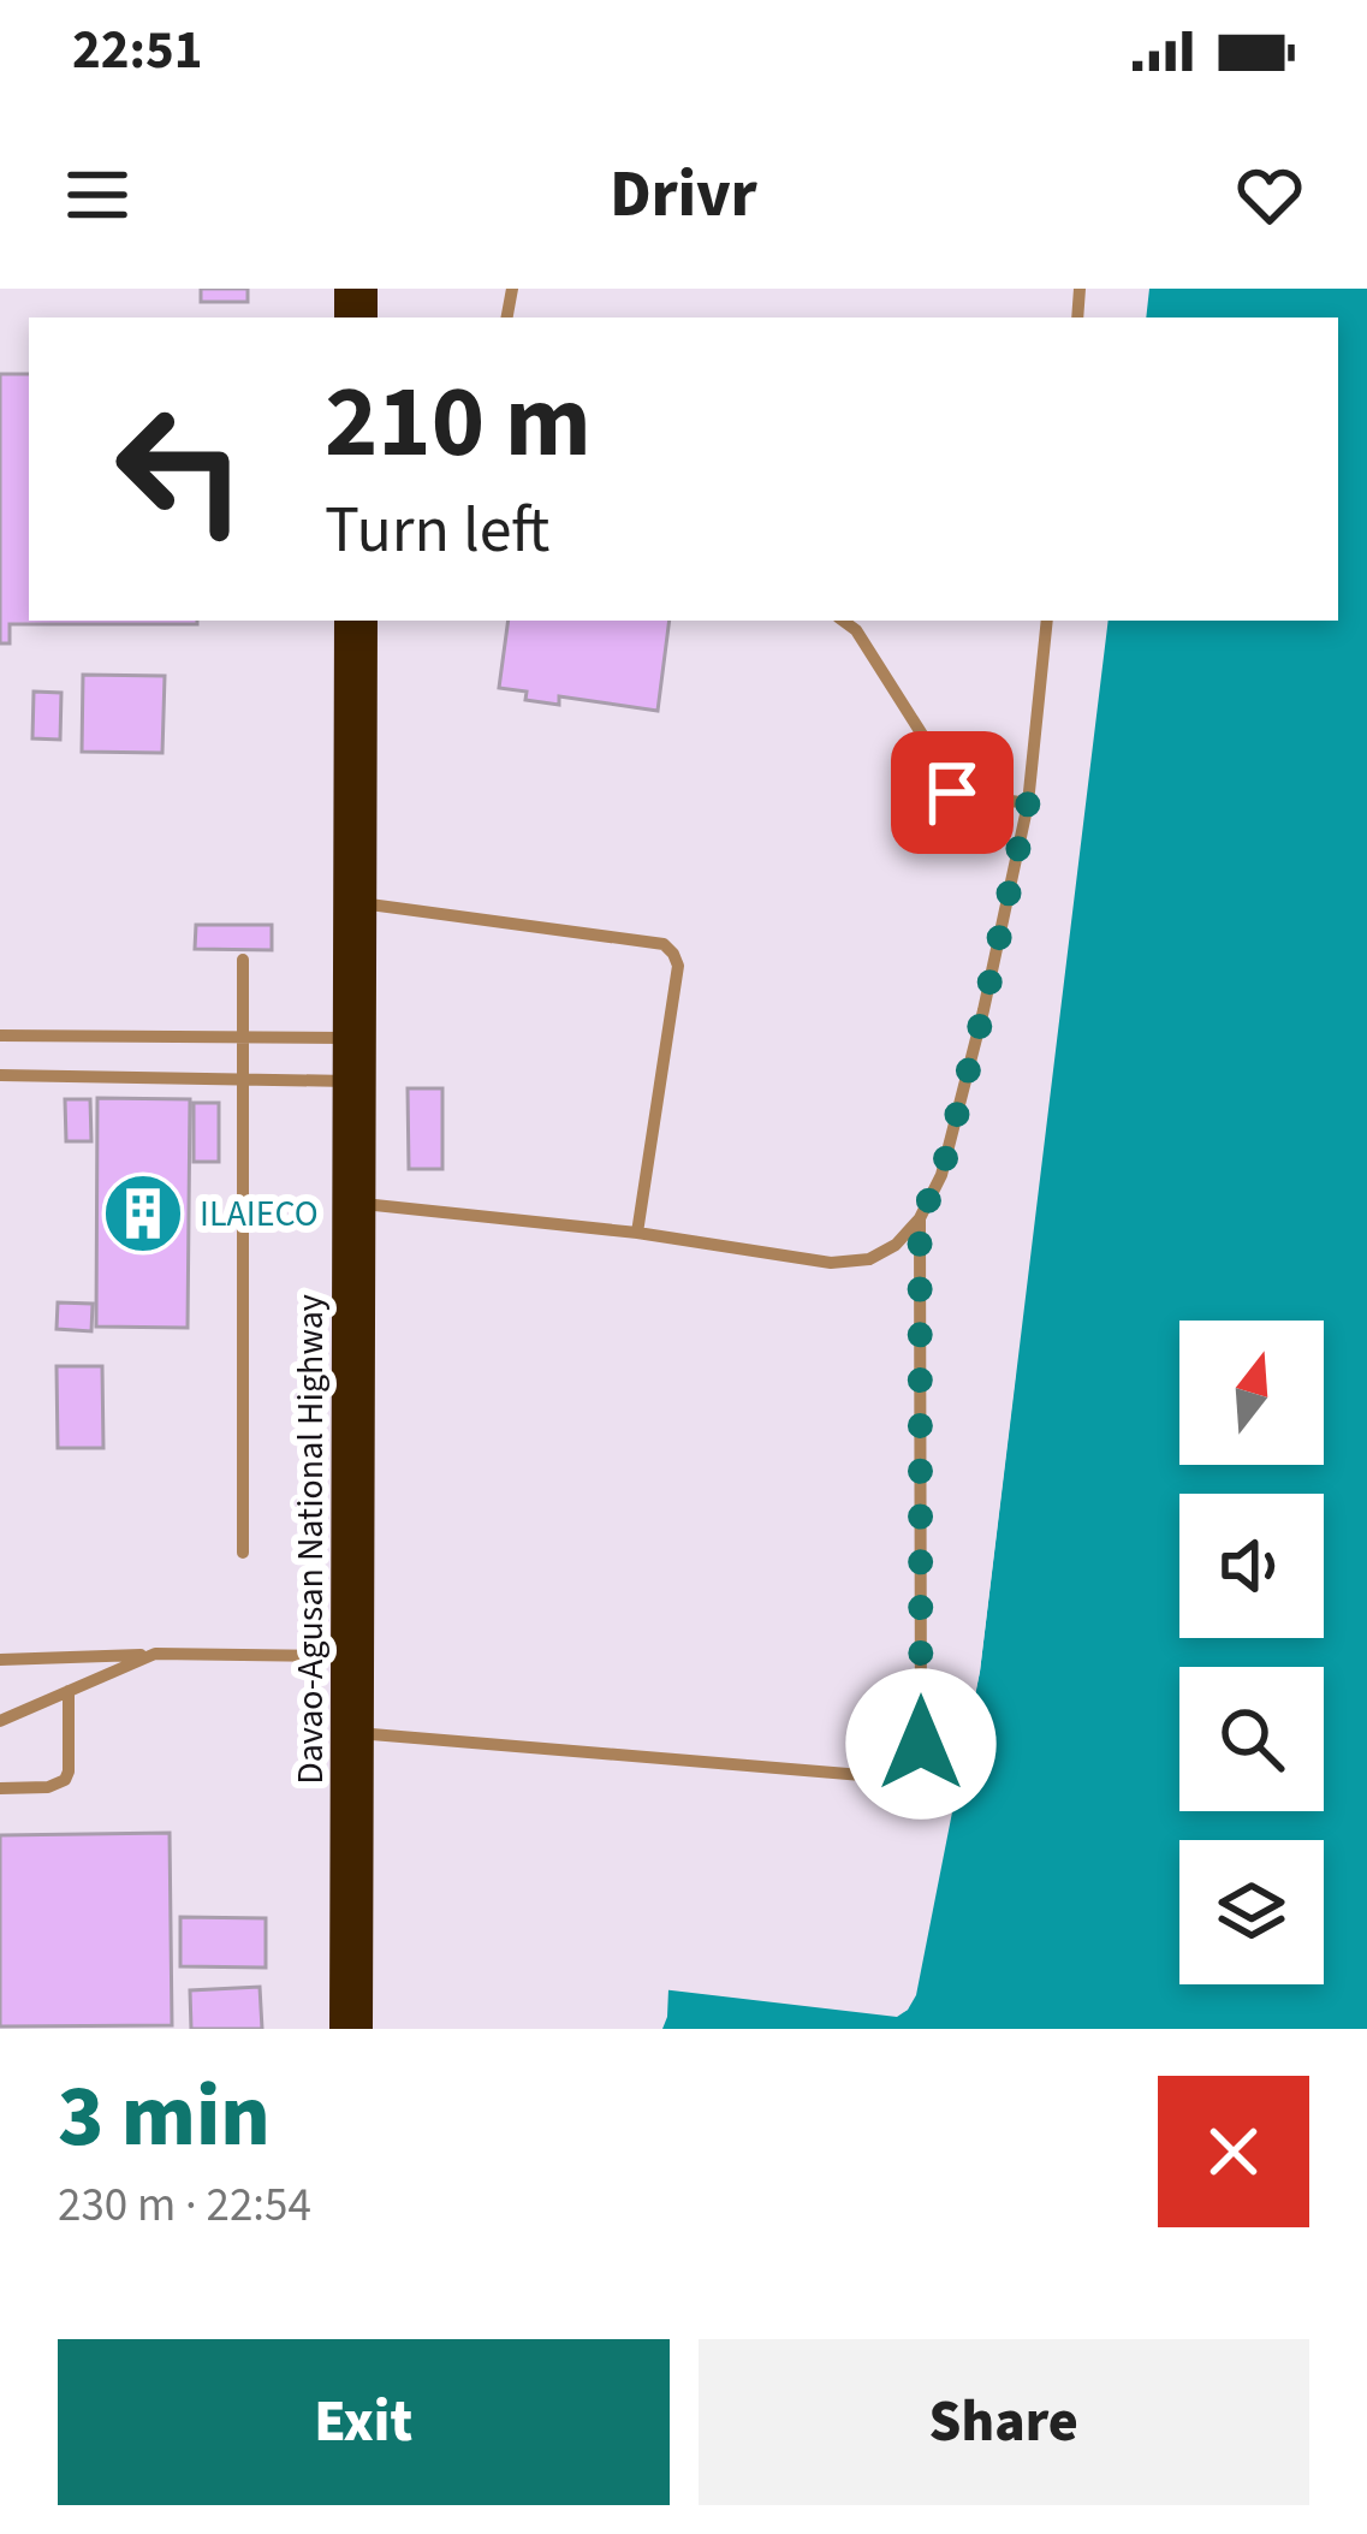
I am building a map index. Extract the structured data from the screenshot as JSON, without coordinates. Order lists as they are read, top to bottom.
{
  "streets": {
    "highway": ["Davao-Agusan National Highway"]
  },
  "places": {
    "building": ["ILAIECO"]
  },
  "north": "top",
  "page": {
    "status": "22:51",
    "header": "Drivr",
    "turn": ["210 m", "Turn left"],
    "heading": ["3 min", "230 m · 22:54"],
    "buttons": ["Exit", "Share"]
  }
}
